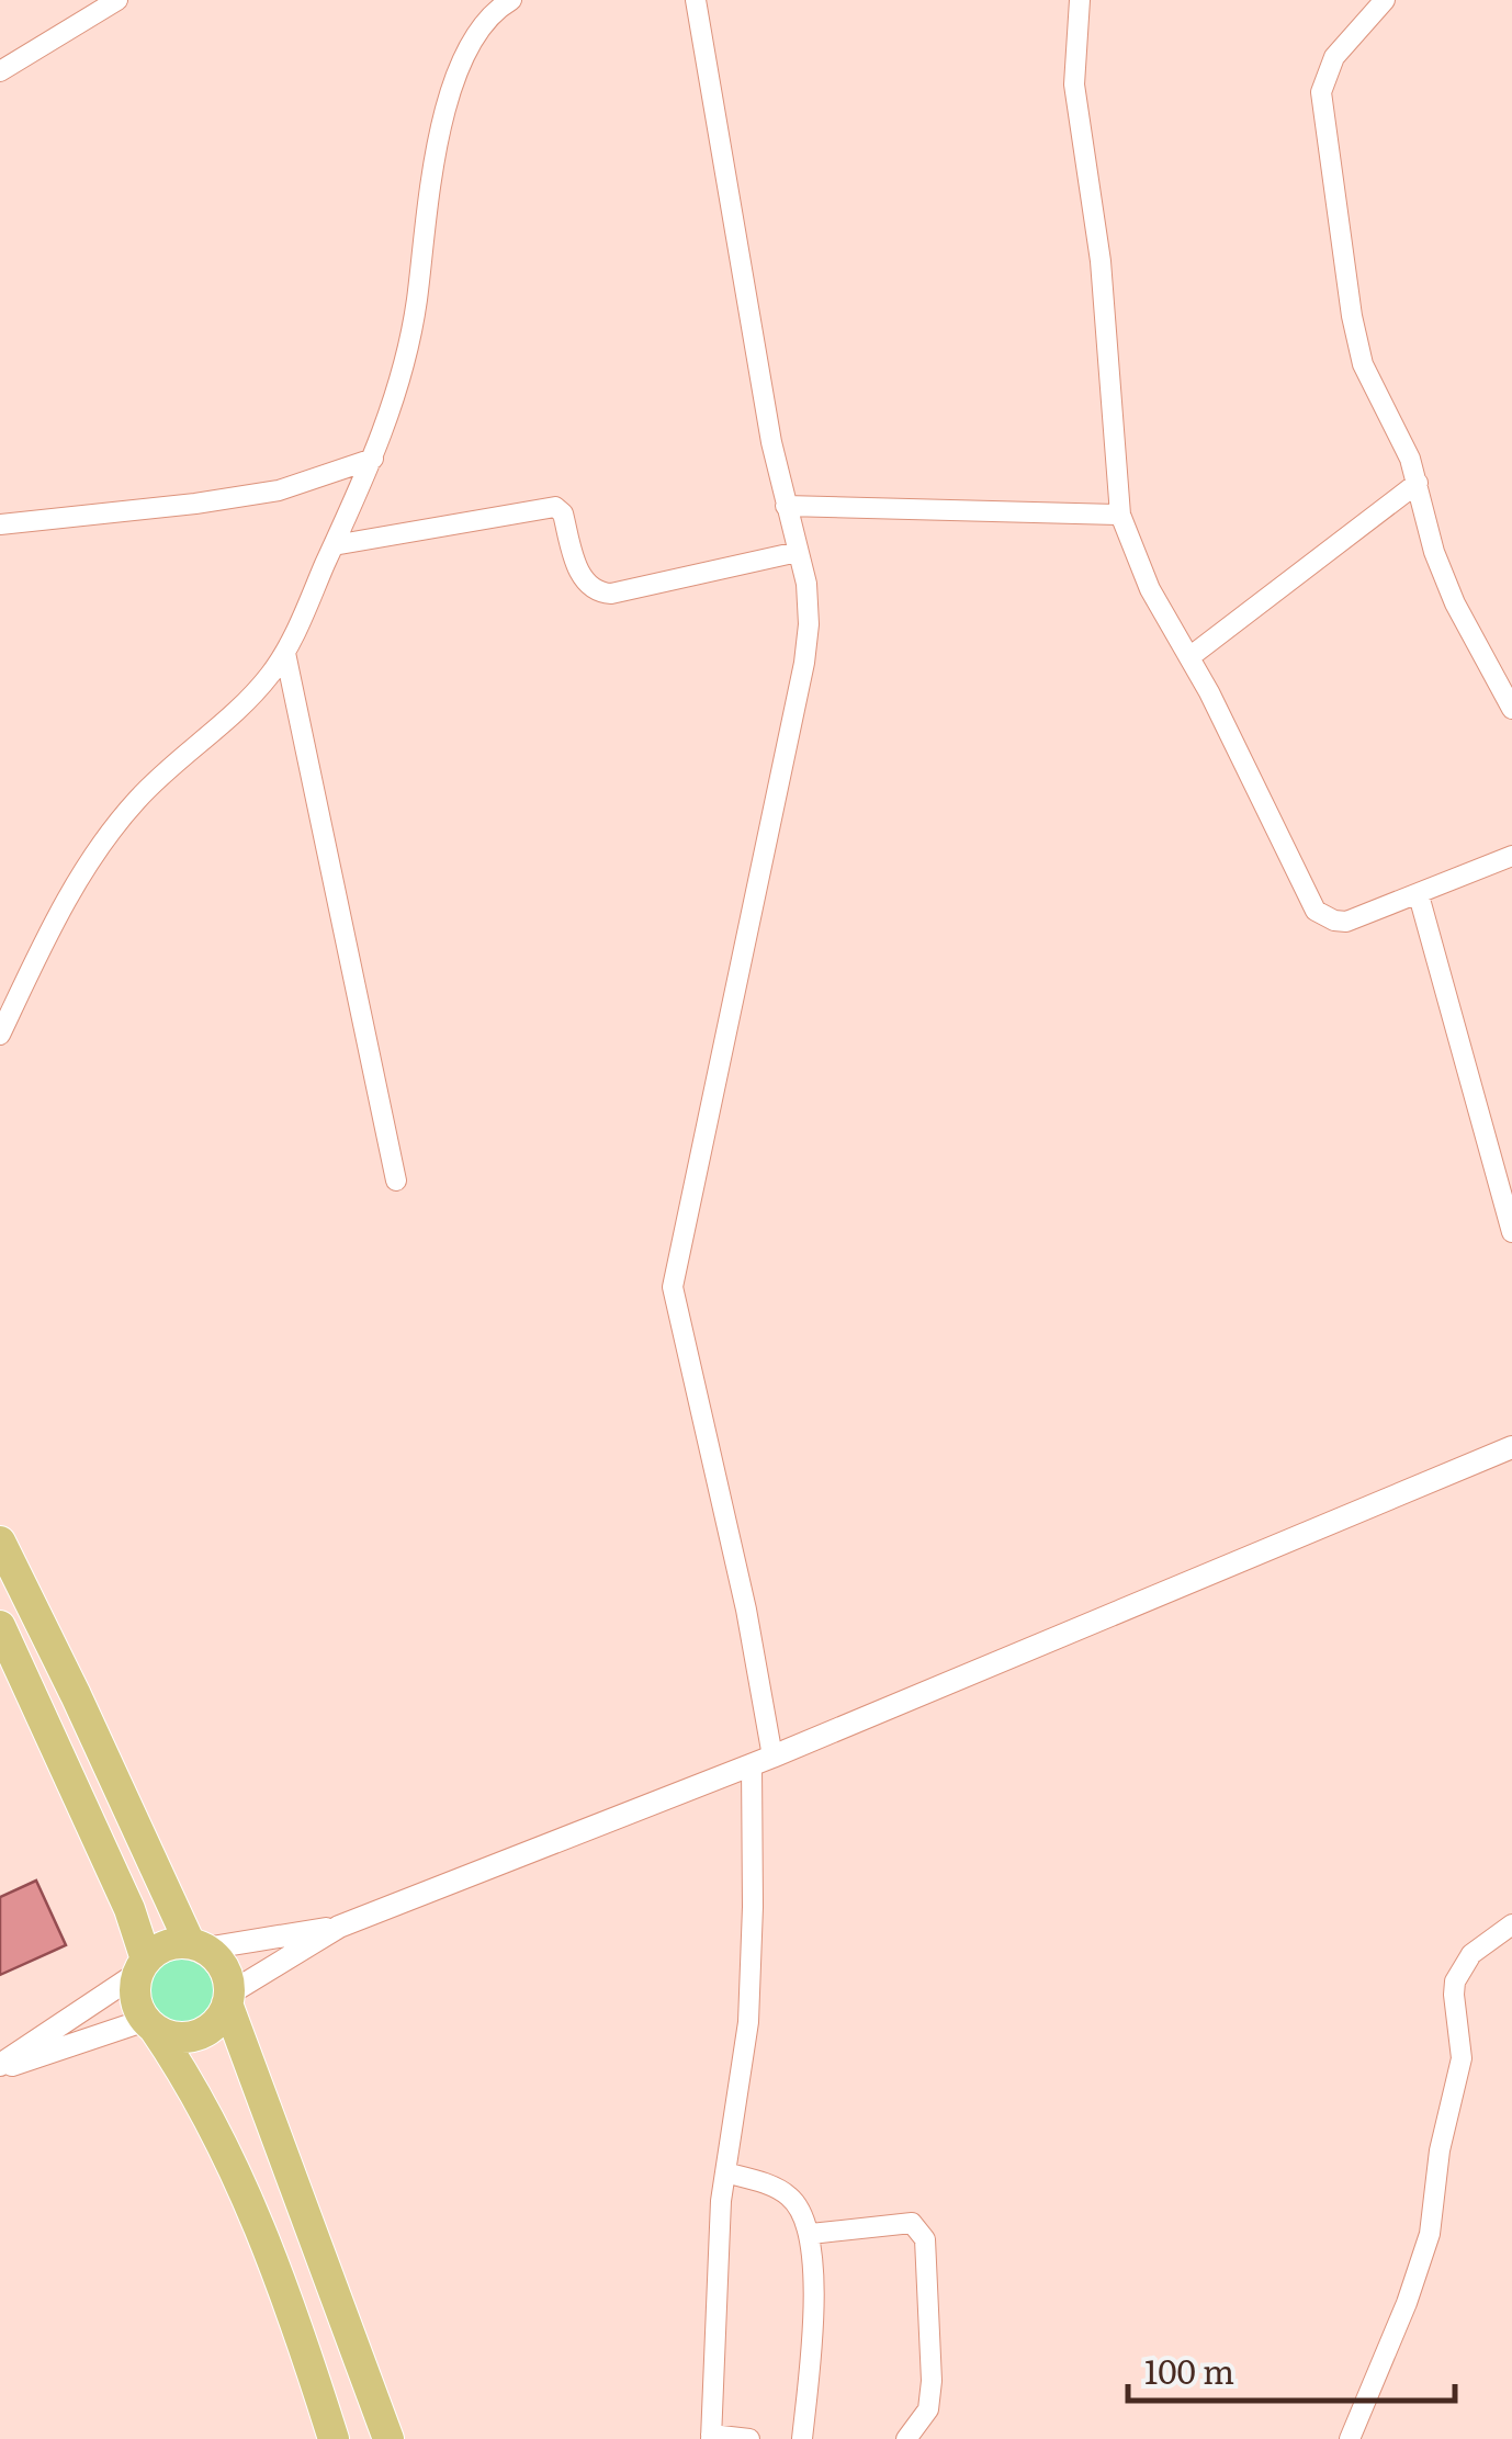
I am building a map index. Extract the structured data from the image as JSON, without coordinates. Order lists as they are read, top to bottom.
{
  "scale_bar": "100 m"
}
